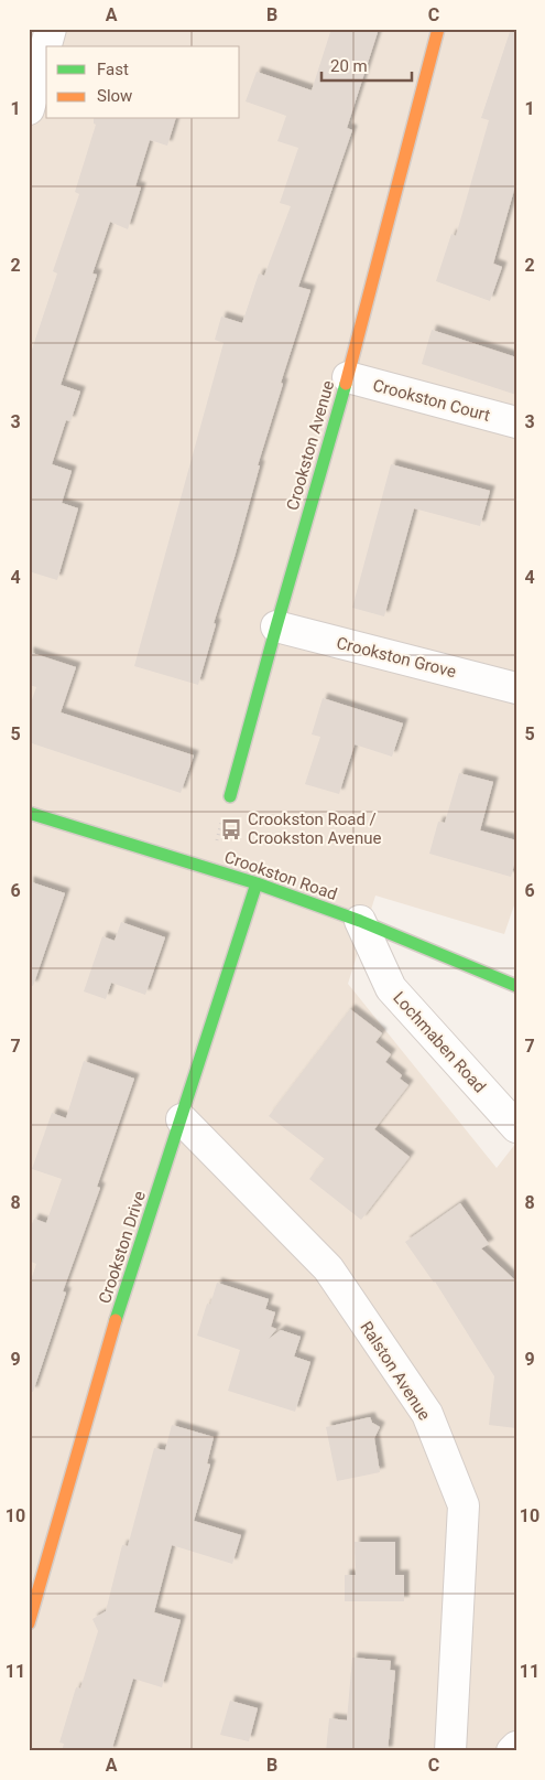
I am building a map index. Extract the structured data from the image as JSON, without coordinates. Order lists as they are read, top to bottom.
{
  "streets": {
    "street": [
      "Crookston Court",
      "Crookston Avenue",
      "Crookston Grove",
      "Crookston Road",
      "Lochmaben Road",
      "Crookston Drive",
      "Ralston Avenue"
    ]
  },
  "crossings": [
    ["Crookston Court", "Crookston Avenue"],
    ["Crookston Avenue", "Crookston Grove"],
    ["Crookston Road", "Lochmaben Road"],
    ["Crookston Road", "Crookston Drive"],
    ["Crookston Drive", "Ralston Avenue"]
  ],
  "places": {
    "bus stop": ["Crookston Road / Crookston Avenue"]
  },
  "legend": ["Fast", "Slow"],
  "scale_bar": "20 m",
  "grid": {
    "columns": ["A", "B", "C"],
    "rows": [
      "1",
      "2",
      "3",
      "4",
      "5",
      "6",
      "7",
      "8",
      "9",
      "10",
      "11"
    ]
  }
}
